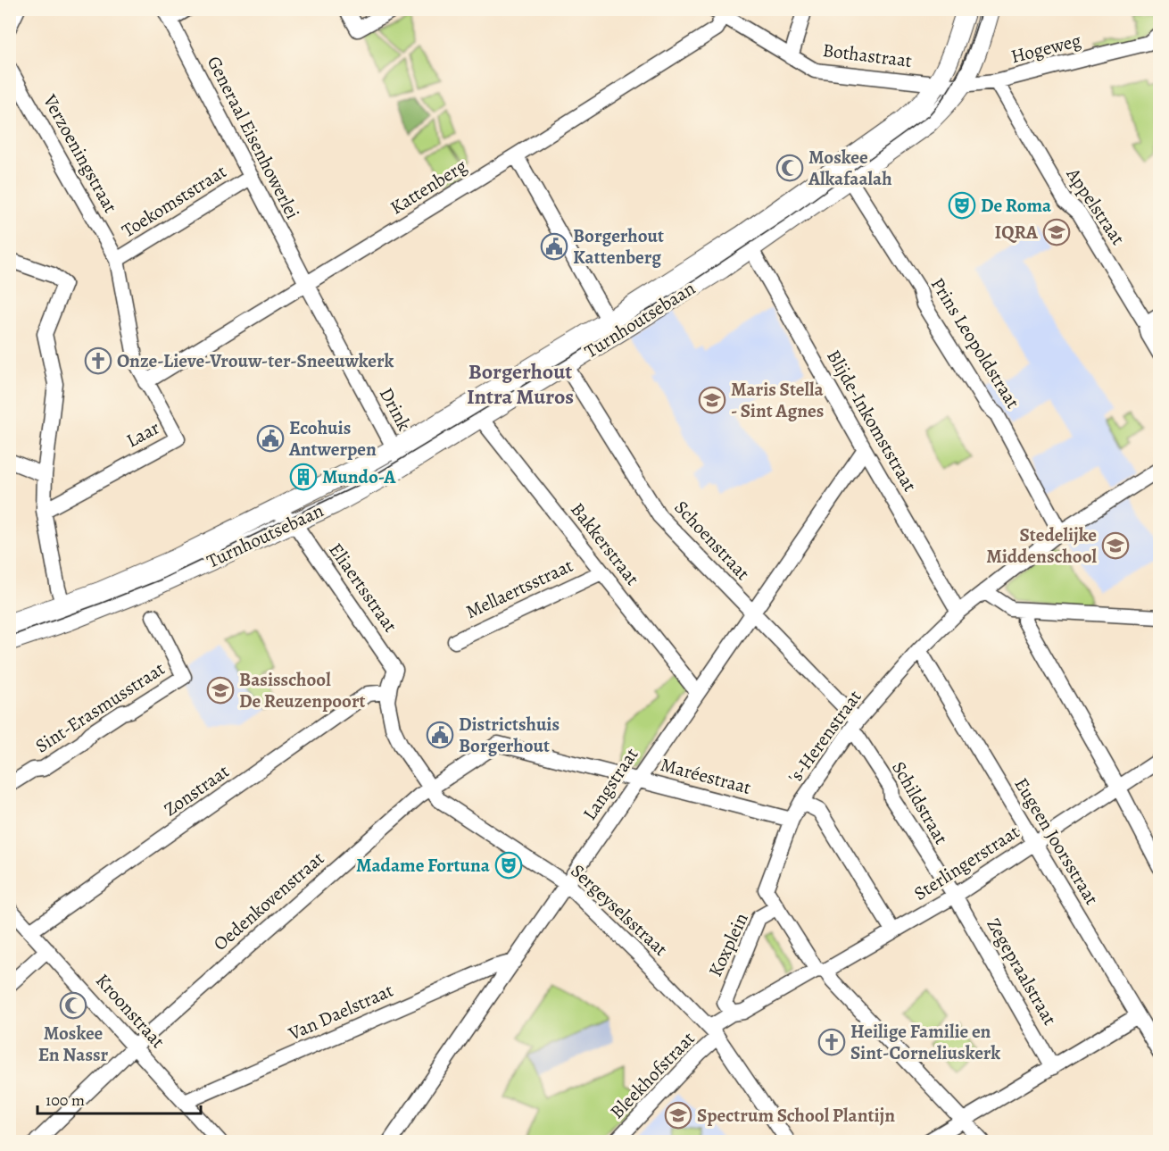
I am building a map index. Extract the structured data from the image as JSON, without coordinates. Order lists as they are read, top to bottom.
{
  "streets": {
    "main road": ["Turnhoutsebaan"],
    "street": [
      "Hogeweg",
      "Bothastraat",
      "Generaal Eisenhowerlei",
      "Verzoeningstraat",
      "Kattenberg",
      "Toekomststraat",
      "Appelstraat",
      "Prins Leopoldstraat",
      "Drink",
      "Blijde-Inkomststraat",
      "Laar",
      "Schoenstraat",
      "Bakkerstraat",
      "Eliaertsstraat",
      "Mellaertsstraat",
      "Sint-Erasmusstraat",
      "'s-Herenstraat",
      "Maréestraat",
      "Langstraat",
      "Zonstraat",
      "Schildstraat",
      "Eugeen Joorsstraat",
      "Sterlingerstraat",
      "Oedenkovenstraat",
      "Sergeyselsstraat",
      "Koxplein",
      "Zegepraalstraat",
      "Kroonstraat",
      "Van Daelstraat",
      "Bleekhofstraat"
    ]
  },
  "crossings": [
    ["Hogeweg", "Bothastraat"],
    ["Hogeweg", "Appelstraat"],
    ["Hogeweg", "Turnhoutsebaan"],
    ["Bothastraat", "Kattenberg"],
    ["Bothastraat", "Turnhoutsebaan"],
    ["Generaal Eisenhowerlei", "Kattenberg"],
    ["Generaal Eisenhowerlei", "Toekomststraat"],
    ["Generaal Eisenhowerlei", "Drink"],
    ["Verzoeningstraat", "Toekomststraat"],
    ["Verzoeningstraat", "Laar"],
    ["Kattenberg", "Drink"],
    ["Kattenberg", "Laar"],
    ["Toekomststraat", "Laar"],
    ["Turnhoutsebaan", "Prins Leopoldstraat"],
    ["Turnhoutsebaan", "Drink"],
    ["Turnhoutsebaan", "Blijde-Inkomststraat"],
    ["Turnhoutsebaan", "Schoenstraat"],
    ["Turnhoutsebaan", "Bakkerstraat"],
    ["Turnhoutsebaan", "Eliaertsstraat"],
    ["Prins Leopoldstraat", "'s-Herenstraat"],
    ["Blijde-Inkomststraat", "'s-Herenstraat"],
    ["Blijde-Inkomststraat", "Langstraat"],
    ["Schoenstraat", "'s-Herenstraat"],
    ["Schoenstraat", "Langstraat"],
    ["Schoenstraat", "Schildstraat"],
    ["Bakkerstraat", "Mellaertsstraat"],
    ["Bakkerstraat", "Langstraat"],
    ["Eliaertsstraat", "Sergeyselsstraat"],
    ["'s-Herenstraat", "Maréestraat"],
    ["'s-Herenstraat", "Schildstraat"],
    ["'s-Herenstraat", "Eugeen Joorsstraat"],
    ["'s-Herenstraat", "Koxplein"],
    ["Maréestraat", "Langstraat"],
    ["Maréestraat", "Oedenkovenstraat"],
    ["Maréestraat", "Sergeyselsstraat"],
    ["Langstraat", "Sergeyselsstraat"],
    ["Langstraat", "Van Daelstraat"],
    ["Zonstraat", "Sergeyselsstraat"],
    ["Zonstraat", "Kroonstraat"],
    ["Schildstraat", "Sterlingerstraat"],
    ["Schildstraat", "Zegepraalstraat"],
    ["Eugeen Joorsstraat", "Sterlingerstraat"],
    ["Sterlingerstraat", "Koxplein"],
    ["Sterlingerstraat", "Zegepraalstraat"],
    ["Oedenkovenstraat", "Sergeyselsstraat"],
    ["Oedenkovenstraat", "Kroonstraat"],
    ["Sergeyselsstraat", "Bleekhofstraat"],
    ["Kroonstraat", "Van Daelstraat"]
  ],
  "districts": ["Borgerhout Intra Muros"],
  "places": {
    "mosque": ["Moskee Alkafaalah", "Moskee En Nassr"],
    "theatre": ["De Roma", "Madame Fortuna"],
    "school or university": [
      "IQRA",
      "Maris Stella - Sint Agnes",
      "Stedelijke Middenschool",
      "Basisschool De Reuzenpoort",
      "Spectrum School Plantijn"
    ],
    "public building": ["Borgerhout Kattenberg", "Ecohuis Antwerpen", "Districtshuis Borgerhout"],
    "church": ["Onze-Lieve-Vrouw-ter-Sneeuwkerk", "Heilige Familie en Sint-Corneliuskerk"],
    "building": ["Mundo-A"]
  },
  "scale_bar": "100 m"
}
